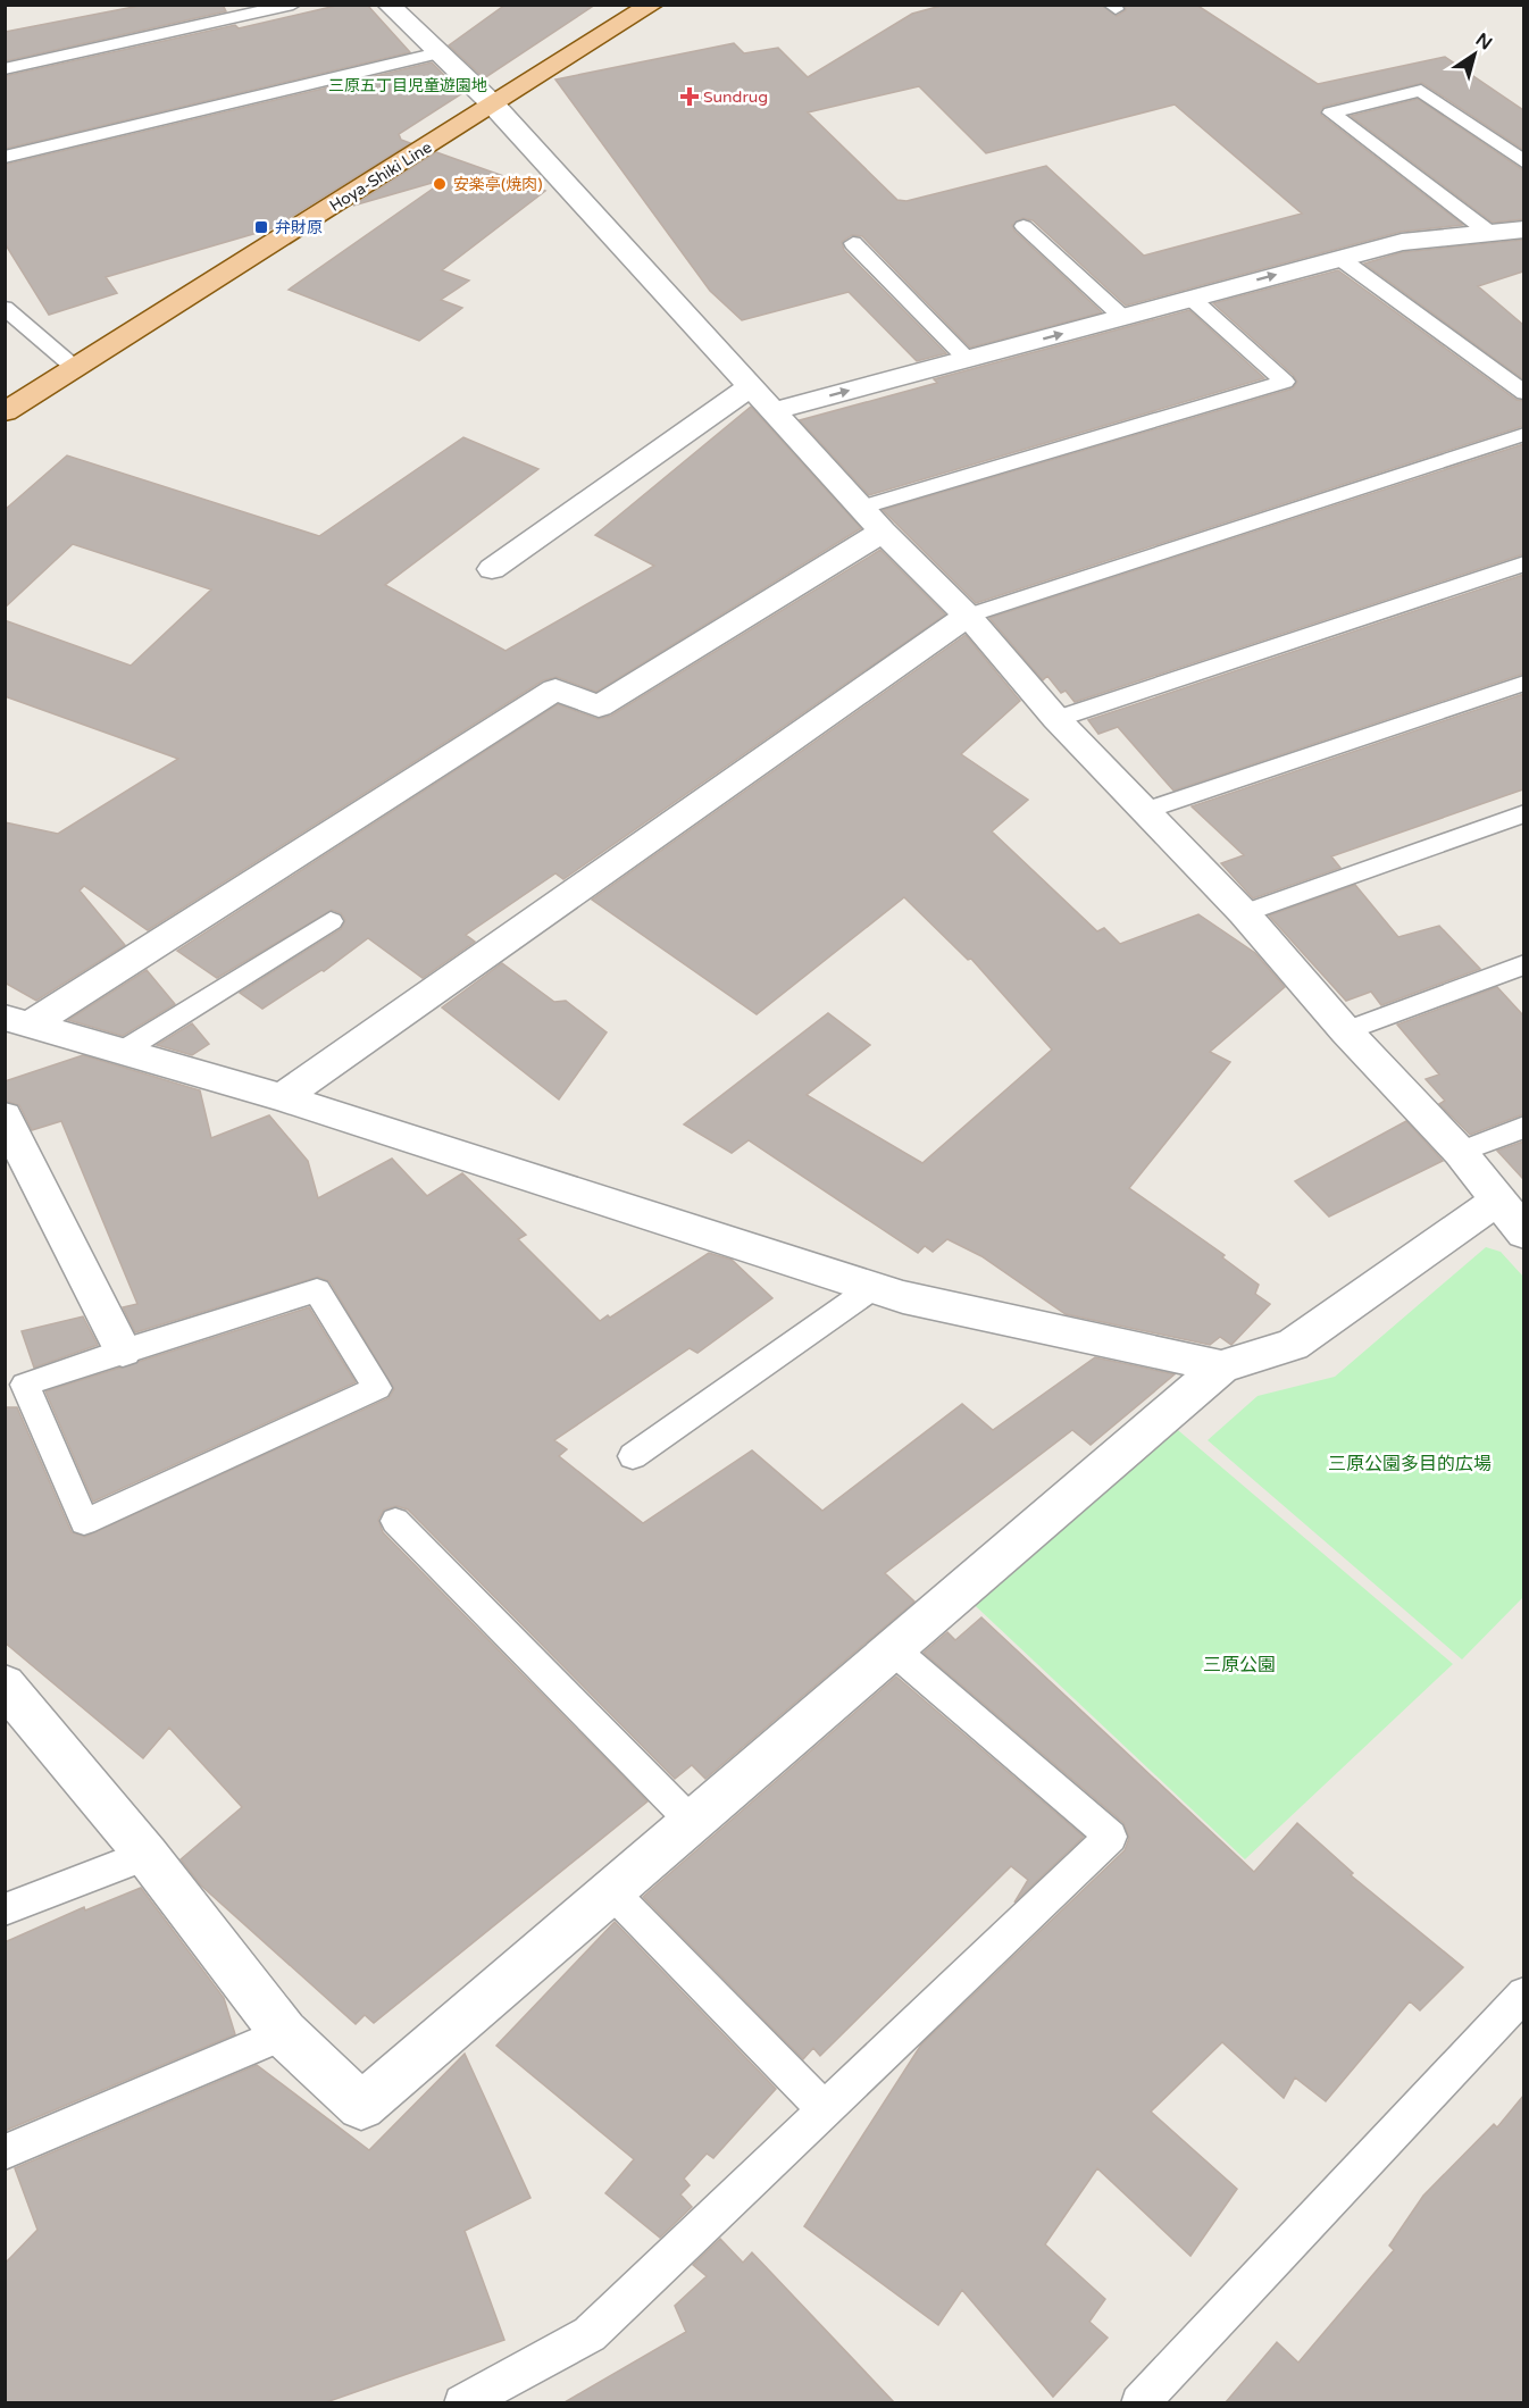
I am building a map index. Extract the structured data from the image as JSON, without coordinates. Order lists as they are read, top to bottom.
{
  "streets": {
    "main road": ["Hoya-Shiki Line"]
  },
  "parks": ["三原五丁目児童遊園地", "三原公園多目的広場", "三原公園"],
  "places": {
    "health": ["Sundrug"],
    "other": ["安楽亭(焼肉)"],
    "transit": ["弁財原"]
  },
  "north": "top right"
}
